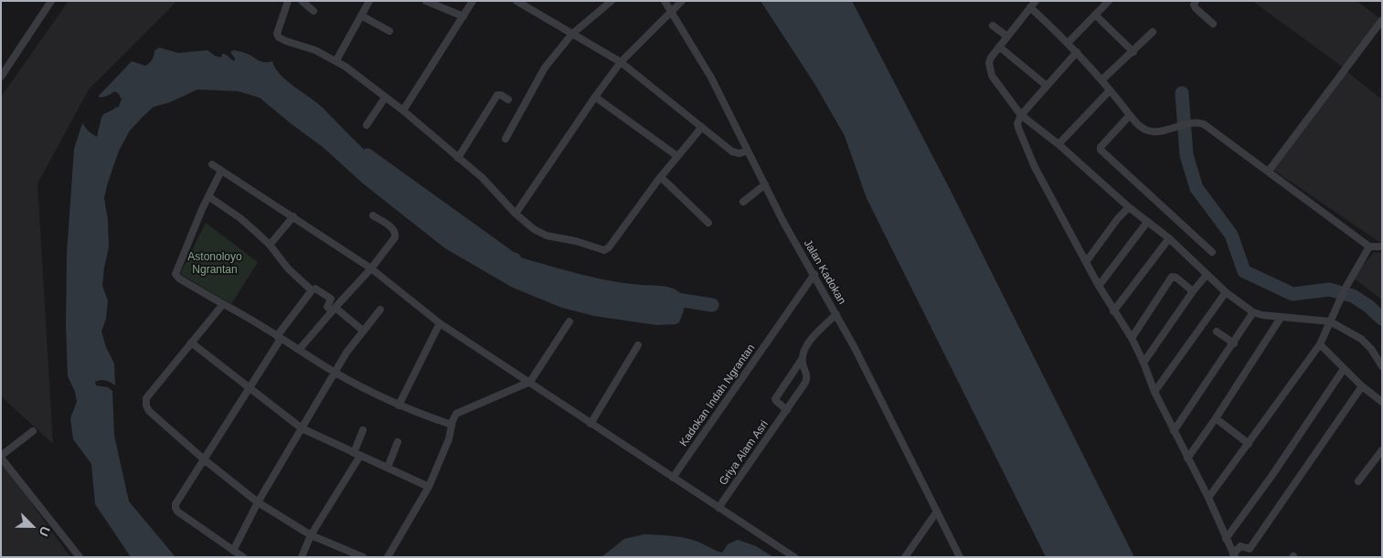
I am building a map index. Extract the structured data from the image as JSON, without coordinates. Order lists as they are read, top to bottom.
{
  "streets": {
    "street": ["Jalan Kadokan", "Kadokan Indah Ngrantan", "Griya Alam Asri"]
  },
  "crossings": [
    ["Jalan Kadokan", "Kadokan Indah Ngrantan"]
  ],
  "parks": ["Astonoloyo Ngrantan"],
  "north": "bottom right"
}
